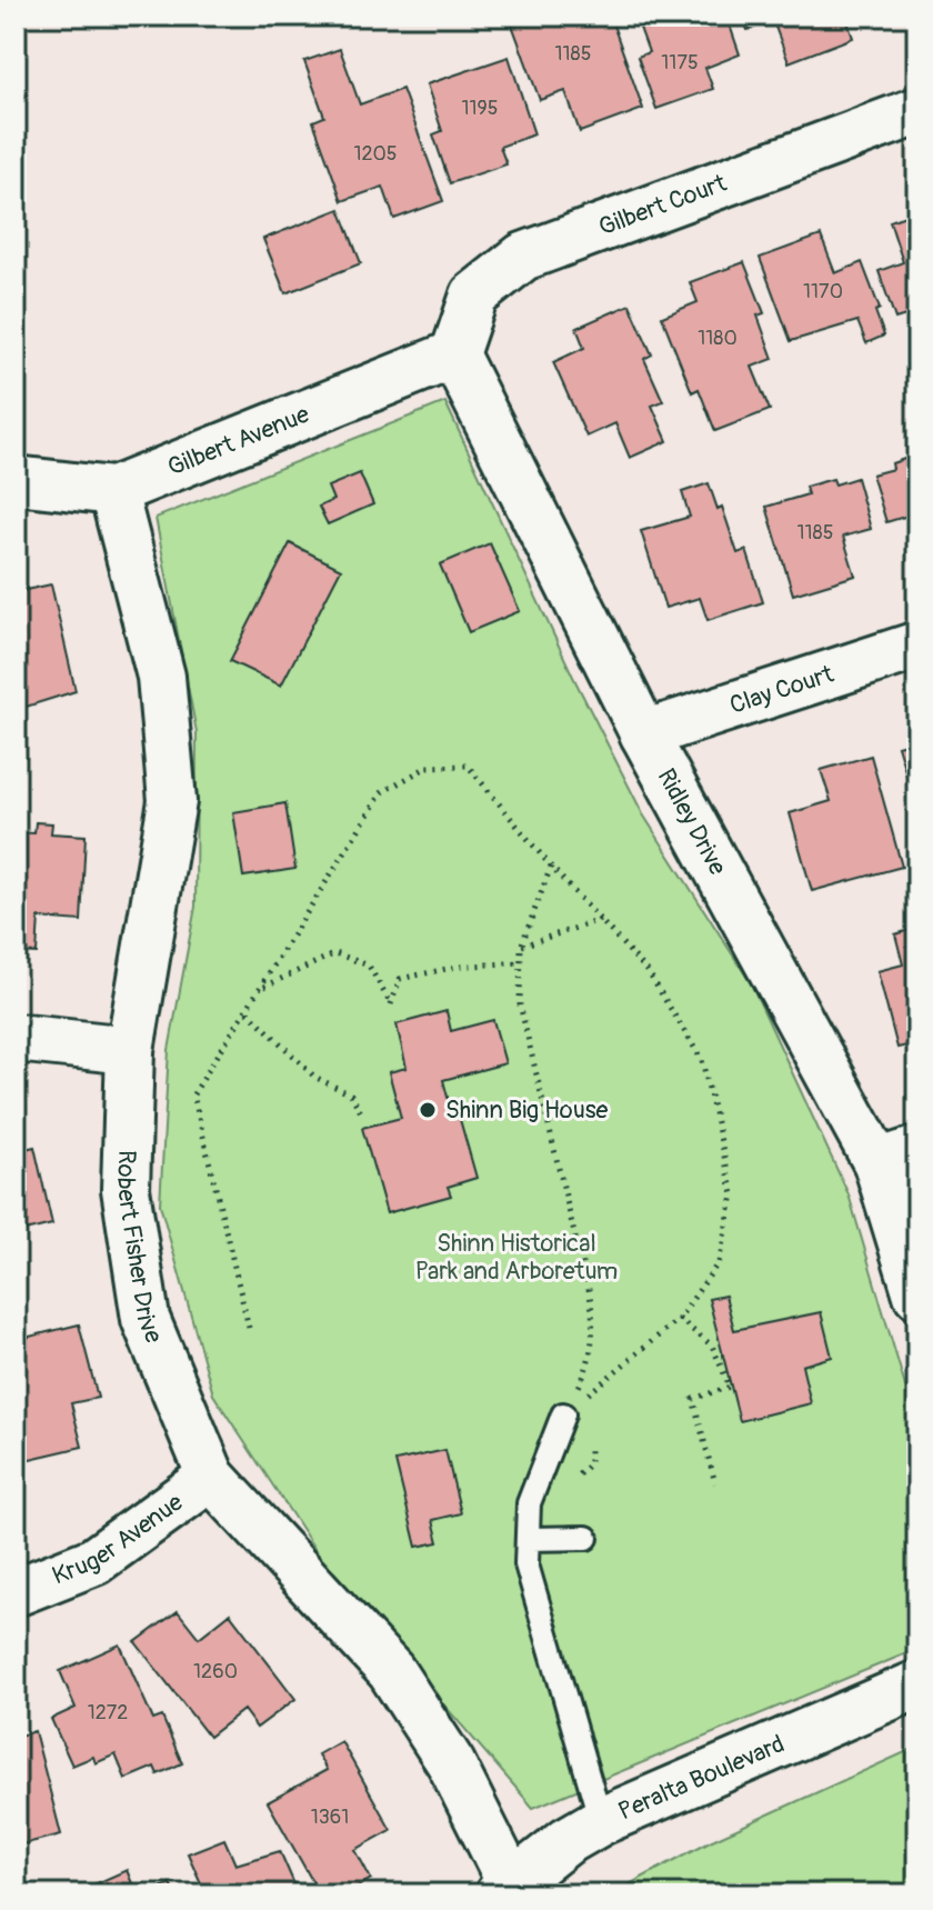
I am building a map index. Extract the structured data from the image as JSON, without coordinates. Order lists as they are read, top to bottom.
{
  "streets": {
    "street": [
      "Gilbert Court",
      "Gilbert Avenue",
      "Clay Court",
      "Ridley Drive",
      "Robert Fisher Drive",
      "Kruger Avenue",
      "Peralta Boulevard"
    ]
  },
  "crossings": [
    ["Gilbert Court", "Gilbert Avenue"],
    ["Gilbert Court", "Ridley Drive"],
    ["Gilbert Avenue", "Ridley Drive"],
    ["Gilbert Avenue", "Robert Fisher Drive"],
    ["Clay Court", "Ridley Drive"],
    ["Robert Fisher Drive", "Kruger Avenue"],
    ["Robert Fisher Drive", "Peralta Boulevard"]
  ],
  "parks": ["Shinn Historical Park and Arboretum"],
  "places": ["Shinn Big House"],
  "house_numbers": [
    "1185",
    "1175",
    "1195",
    "1205",
    "1170",
    "1180",
    "1185",
    "1260",
    "1272",
    "1361"
  ]
}
